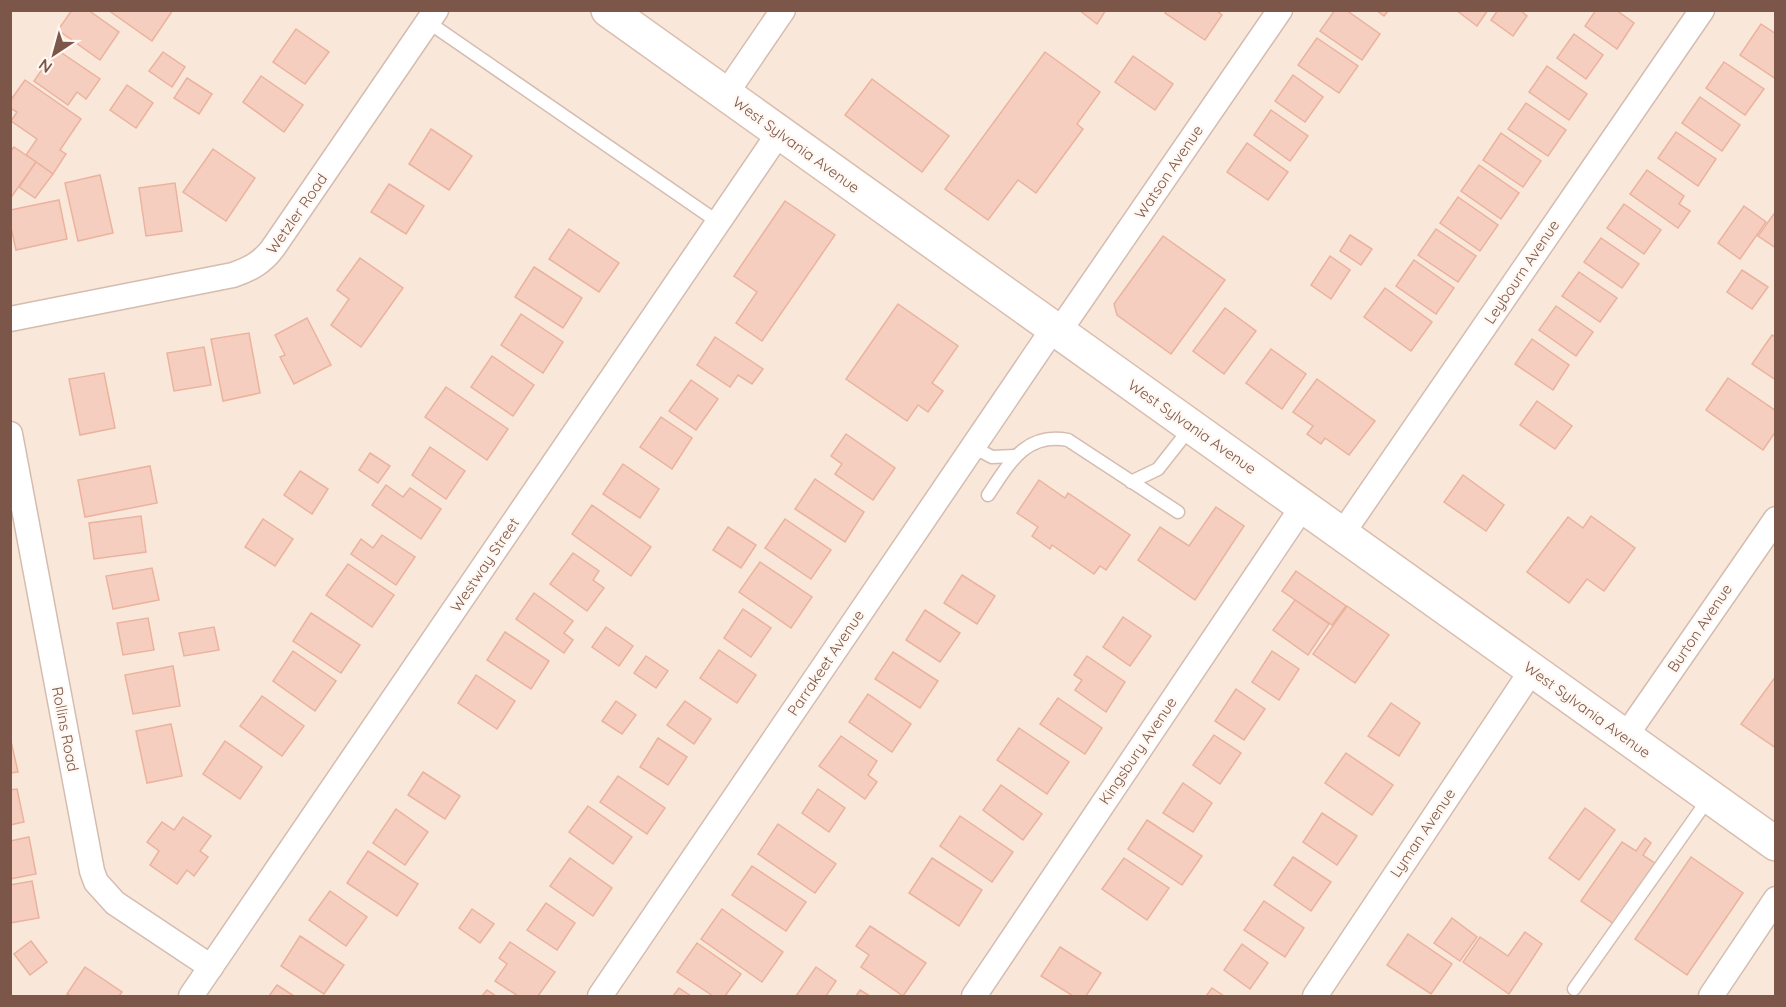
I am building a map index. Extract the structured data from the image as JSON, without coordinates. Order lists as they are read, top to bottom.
{
  "streets": {
    "main road": ["West Sylvania Avenue"],
    "street": [
      "Watson Avenue",
      "Wetzler Road",
      "Leybourn Avenue",
      "Westway Street",
      "Burton Avenue",
      "Parrakeet Avenue",
      "Rollins Road",
      "Kingsbury Avenue",
      "Lyman Avenue"
    ]
  },
  "crossings": [
    ["West Sylvania Avenue", "Watson Avenue"],
    ["West Sylvania Avenue", "Leybourn Avenue"],
    ["West Sylvania Avenue", "Westway Street"],
    ["West Sylvania Avenue", "Burton Avenue"],
    ["West Sylvania Avenue", "Parrakeet Avenue"],
    ["West Sylvania Avenue", "Kingsbury Avenue"],
    ["West Sylvania Avenue", "Lyman Avenue"],
    ["Watson Avenue", "Parrakeet Avenue"],
    ["Westway Street", "Rollins Road"]
  ],
  "north": "bottom left"
}
